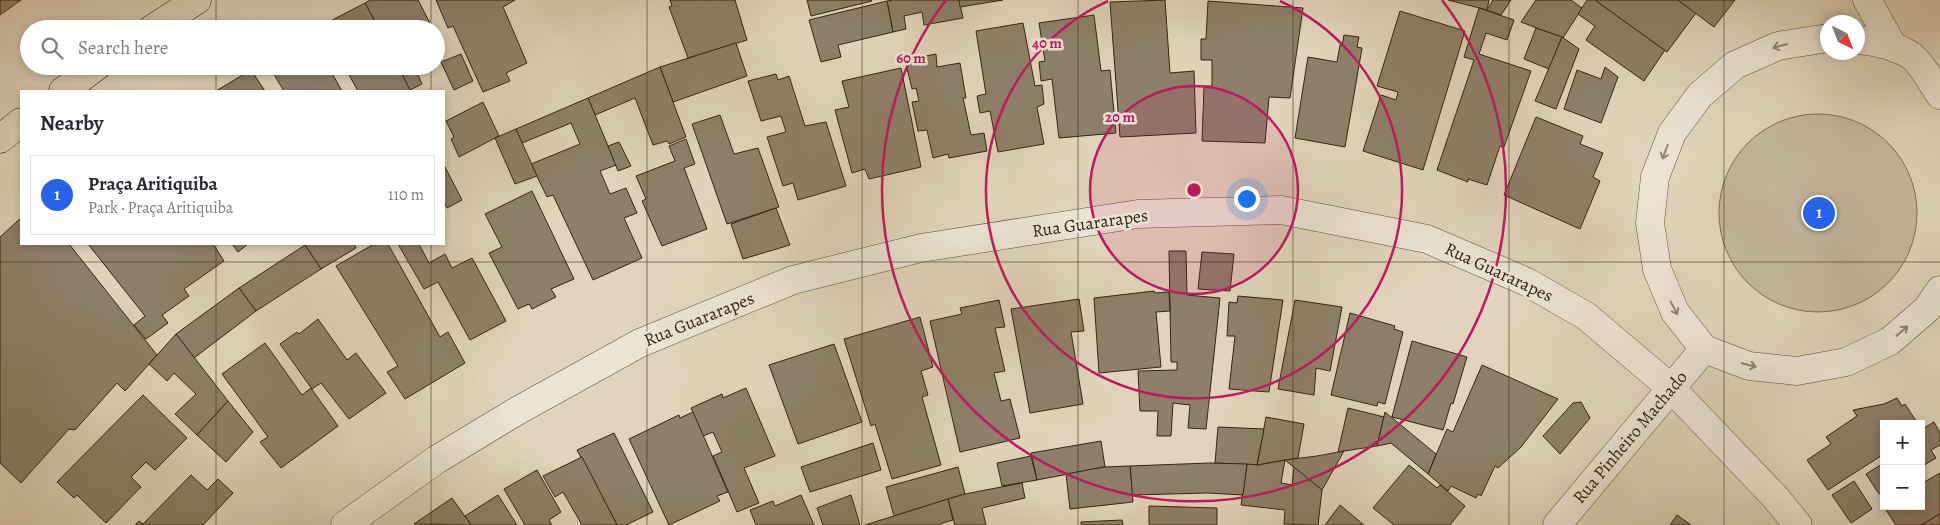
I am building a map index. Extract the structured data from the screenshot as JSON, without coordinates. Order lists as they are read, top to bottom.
{
  "streets": {
    "street": ["Rua Guararapes", "Rua Pinheiro Machado"]
  },
  "crossings": [
    ["Rua Guararapes", "Rua Pinheiro Machado"]
  ],
  "north": "bottom right",
  "page": {
    "search": "Search here",
    "heading": "Nearby",
    "list": [
      {
        "mark": "1",
        "name": "Praça Aritiquiba",
        "note": "Park · Praça Aritiquiba",
        "value": "110 m"
      }
    ],
    "pins": "1",
    "map_buttons": ["+", "−"]
  },
  "rings": ["40 m", "60 m", "20 m"]
}
